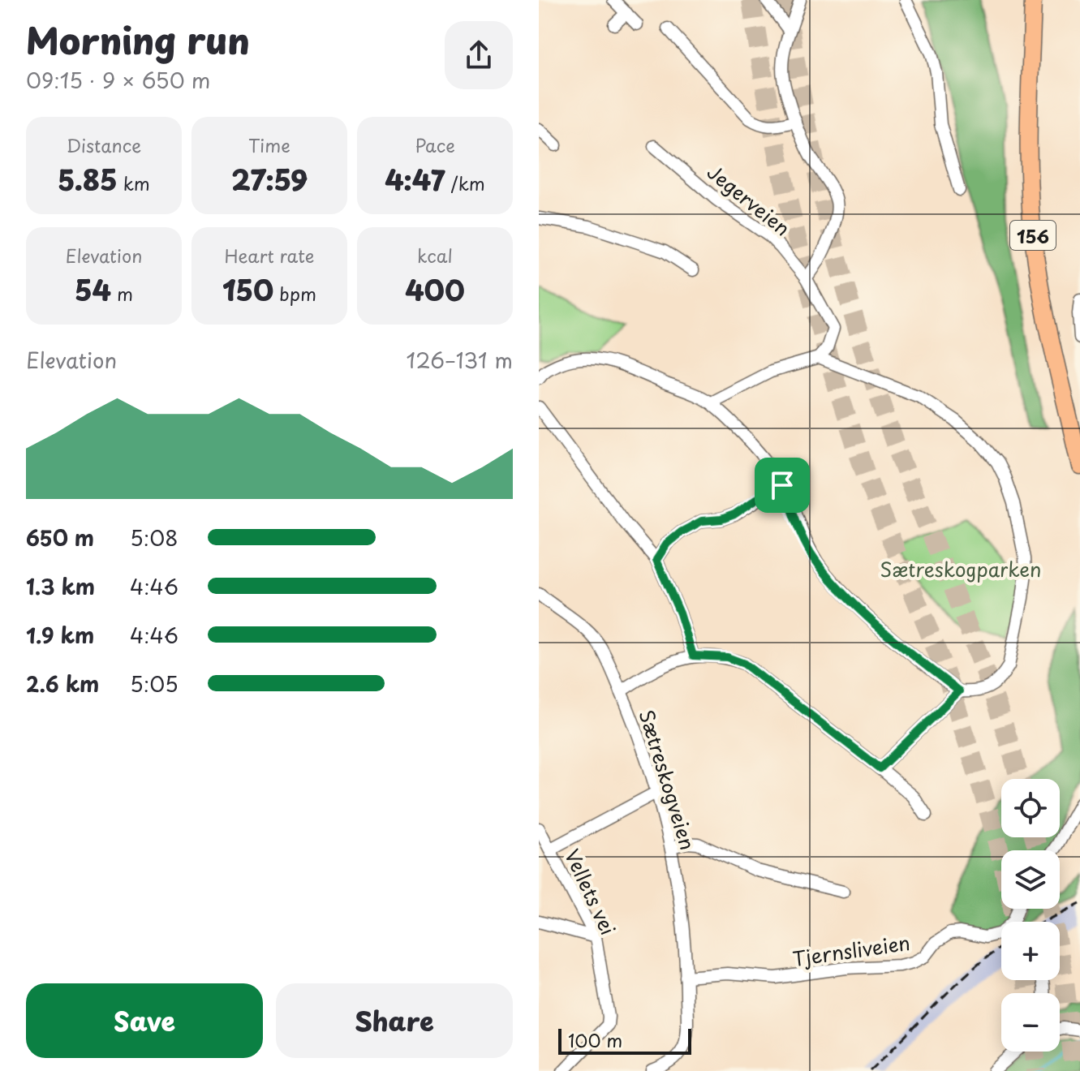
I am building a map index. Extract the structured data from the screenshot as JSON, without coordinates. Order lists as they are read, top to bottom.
{
  "streets": {
    "main road": ["156"],
    "street": [
      "Jegerveien",
      "Sætreskogveien",
      "Vellets vei",
      "Tjernsliveien"
    ]
  },
  "crossings": [
    ["Sætreskogveien", "Tjernsliveien"]
  ],
  "parks": ["Sætreskogparken"],
  "scale_bar": "100 m",
  "page": {
    "heading": ["Morning run", "09:15 · 9 × 650 m"],
    "stats": [
      ["Distance", "5.85 km"],
      ["Time", "27:59"],
      ["Pace", "4:47 /km"],
      ["Elevation", "54 m"],
      ["Heart rate", "150 bpm"],
      ["kcal", "400"]
    ],
    "chart": ["Elevation", "126–131 m"],
    "list": [
      {
        "name": "650 m",
        "note": "5:08"
      },
      {
        "name": "1.3 km",
        "note": "4:46"
      },
      {
        "name": "1.9 km",
        "note": "4:46"
      },
      {
        "name": "2.6 km",
        "note": "5:05"
      }
    ],
    "map_buttons": ["+", "−"],
    "buttons": ["Save", "Share"],
    "scale": "100 m"
  }
}
